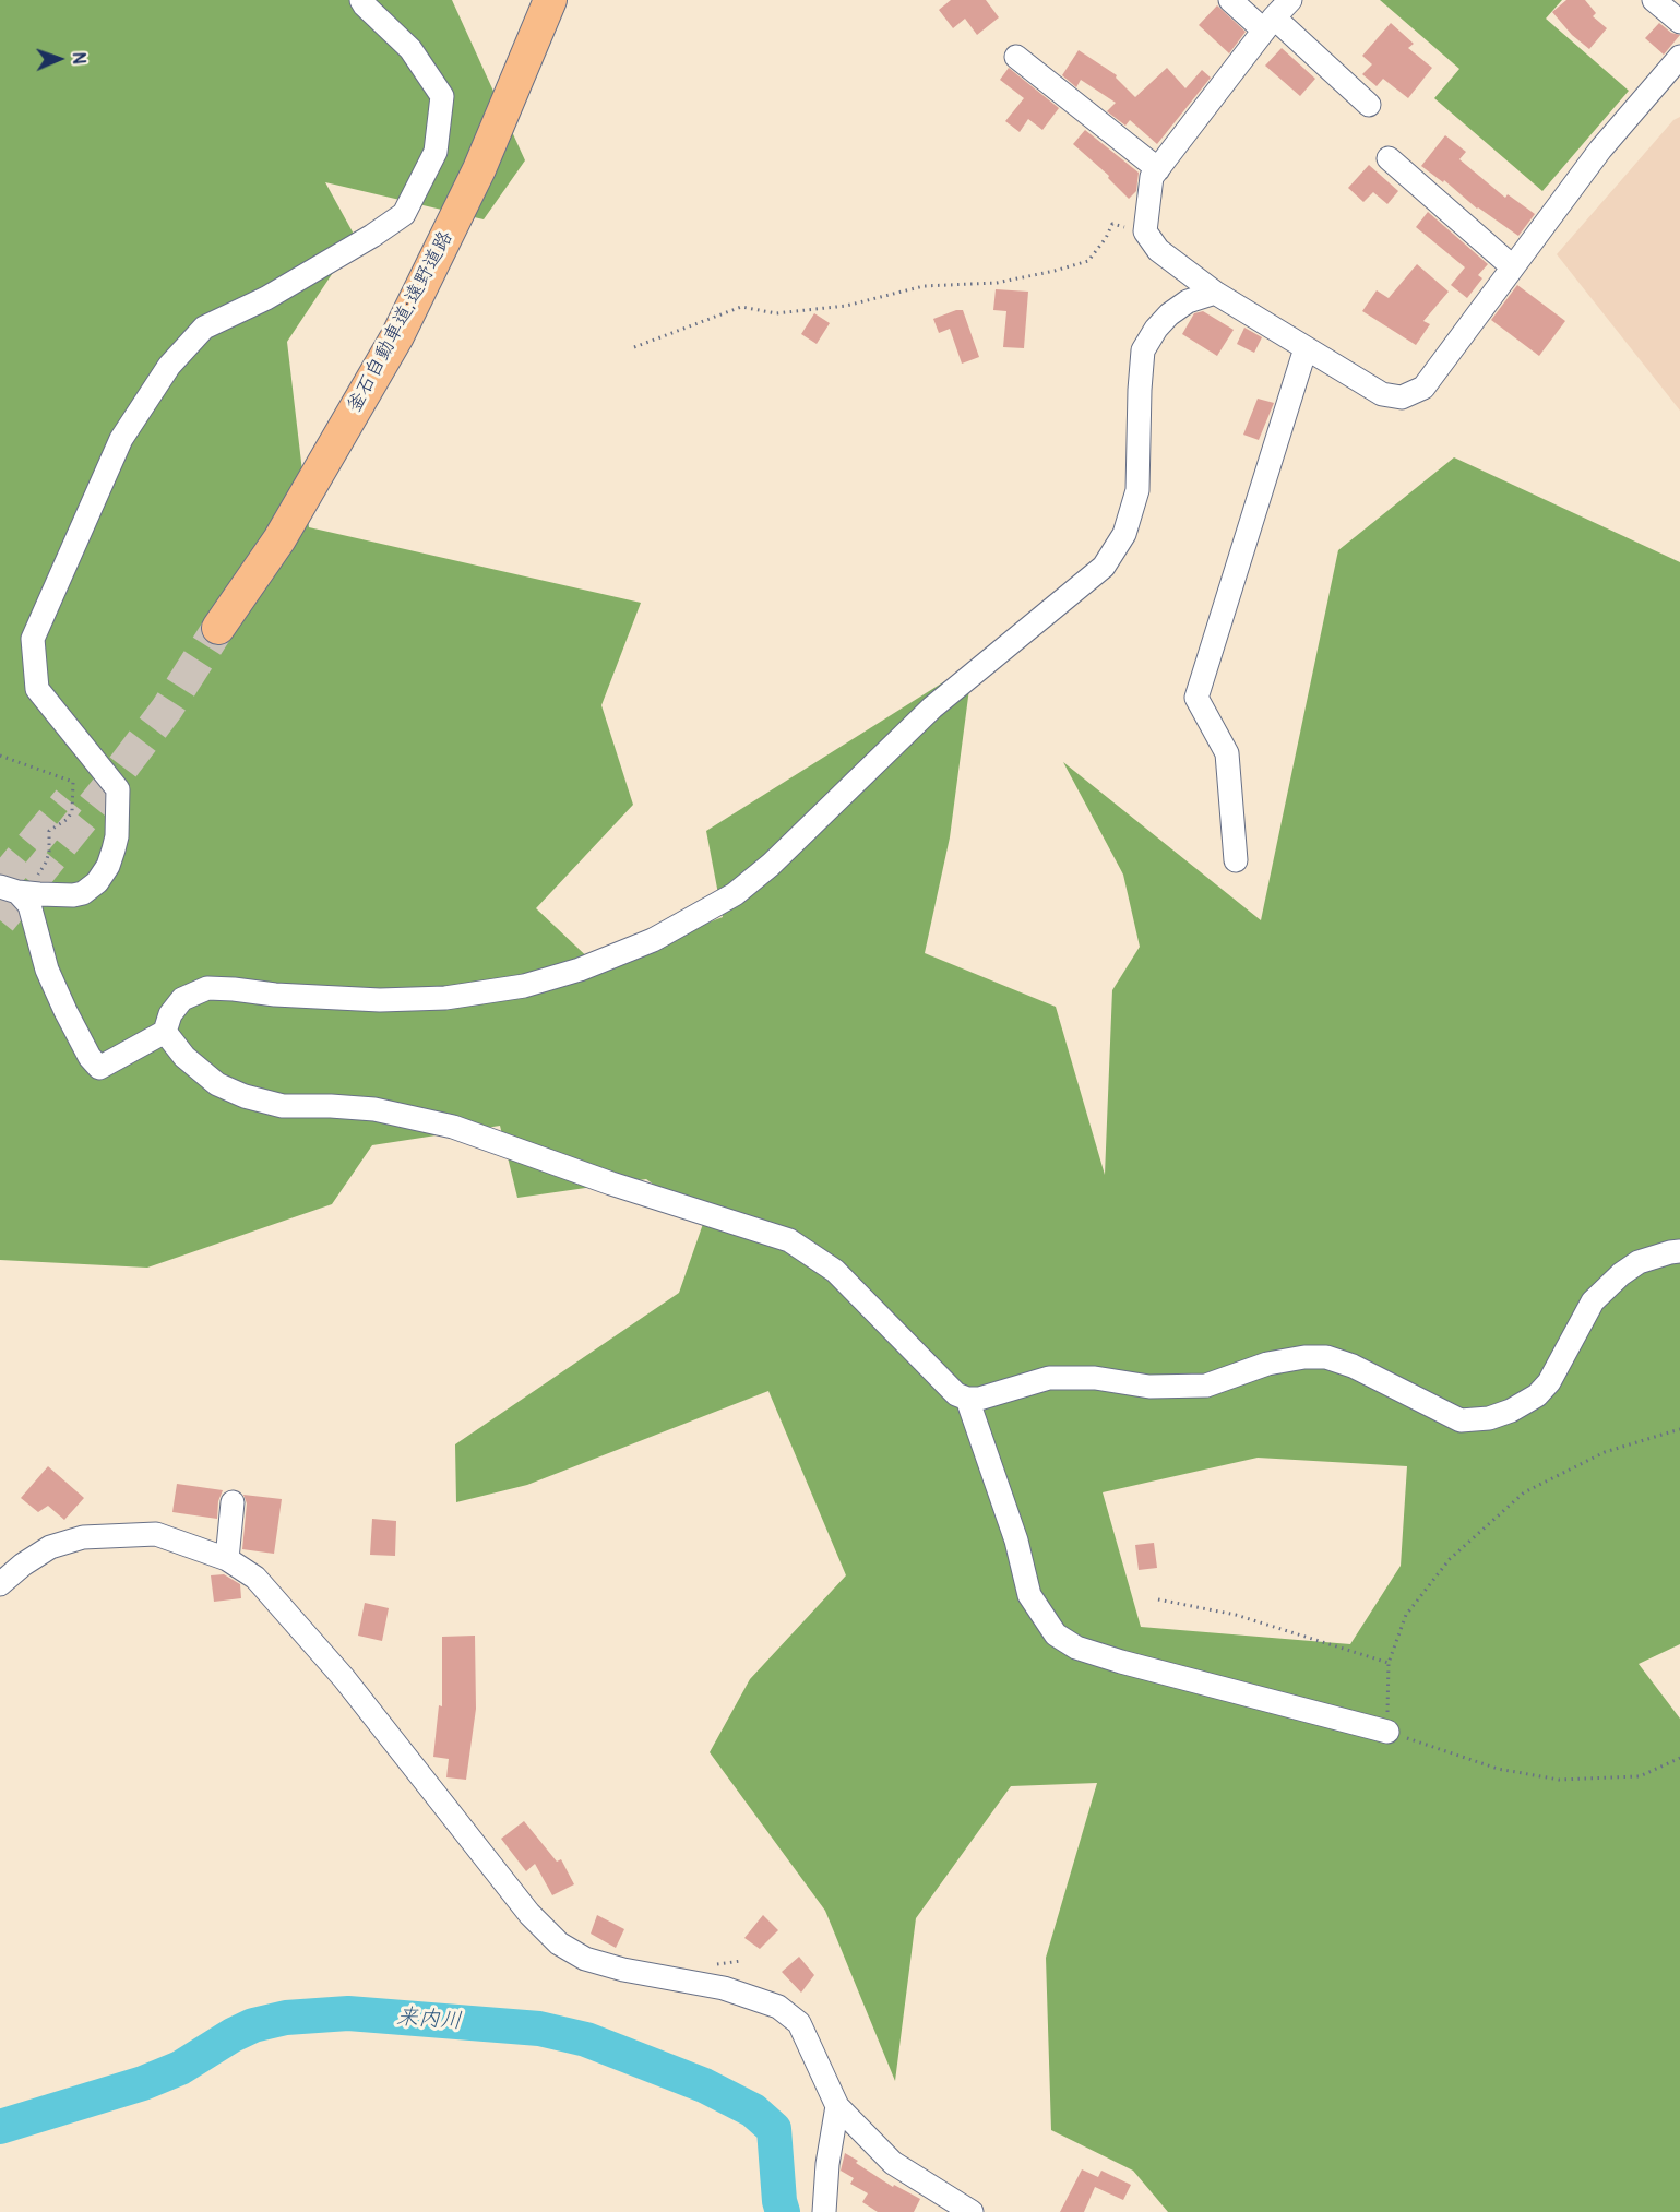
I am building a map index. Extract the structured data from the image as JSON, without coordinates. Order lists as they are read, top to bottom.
{
  "streets": {
    "highway": ["釜石自動車道;遠野道路"]
  },
  "water": ["来内川"],
  "north": "right"
}
